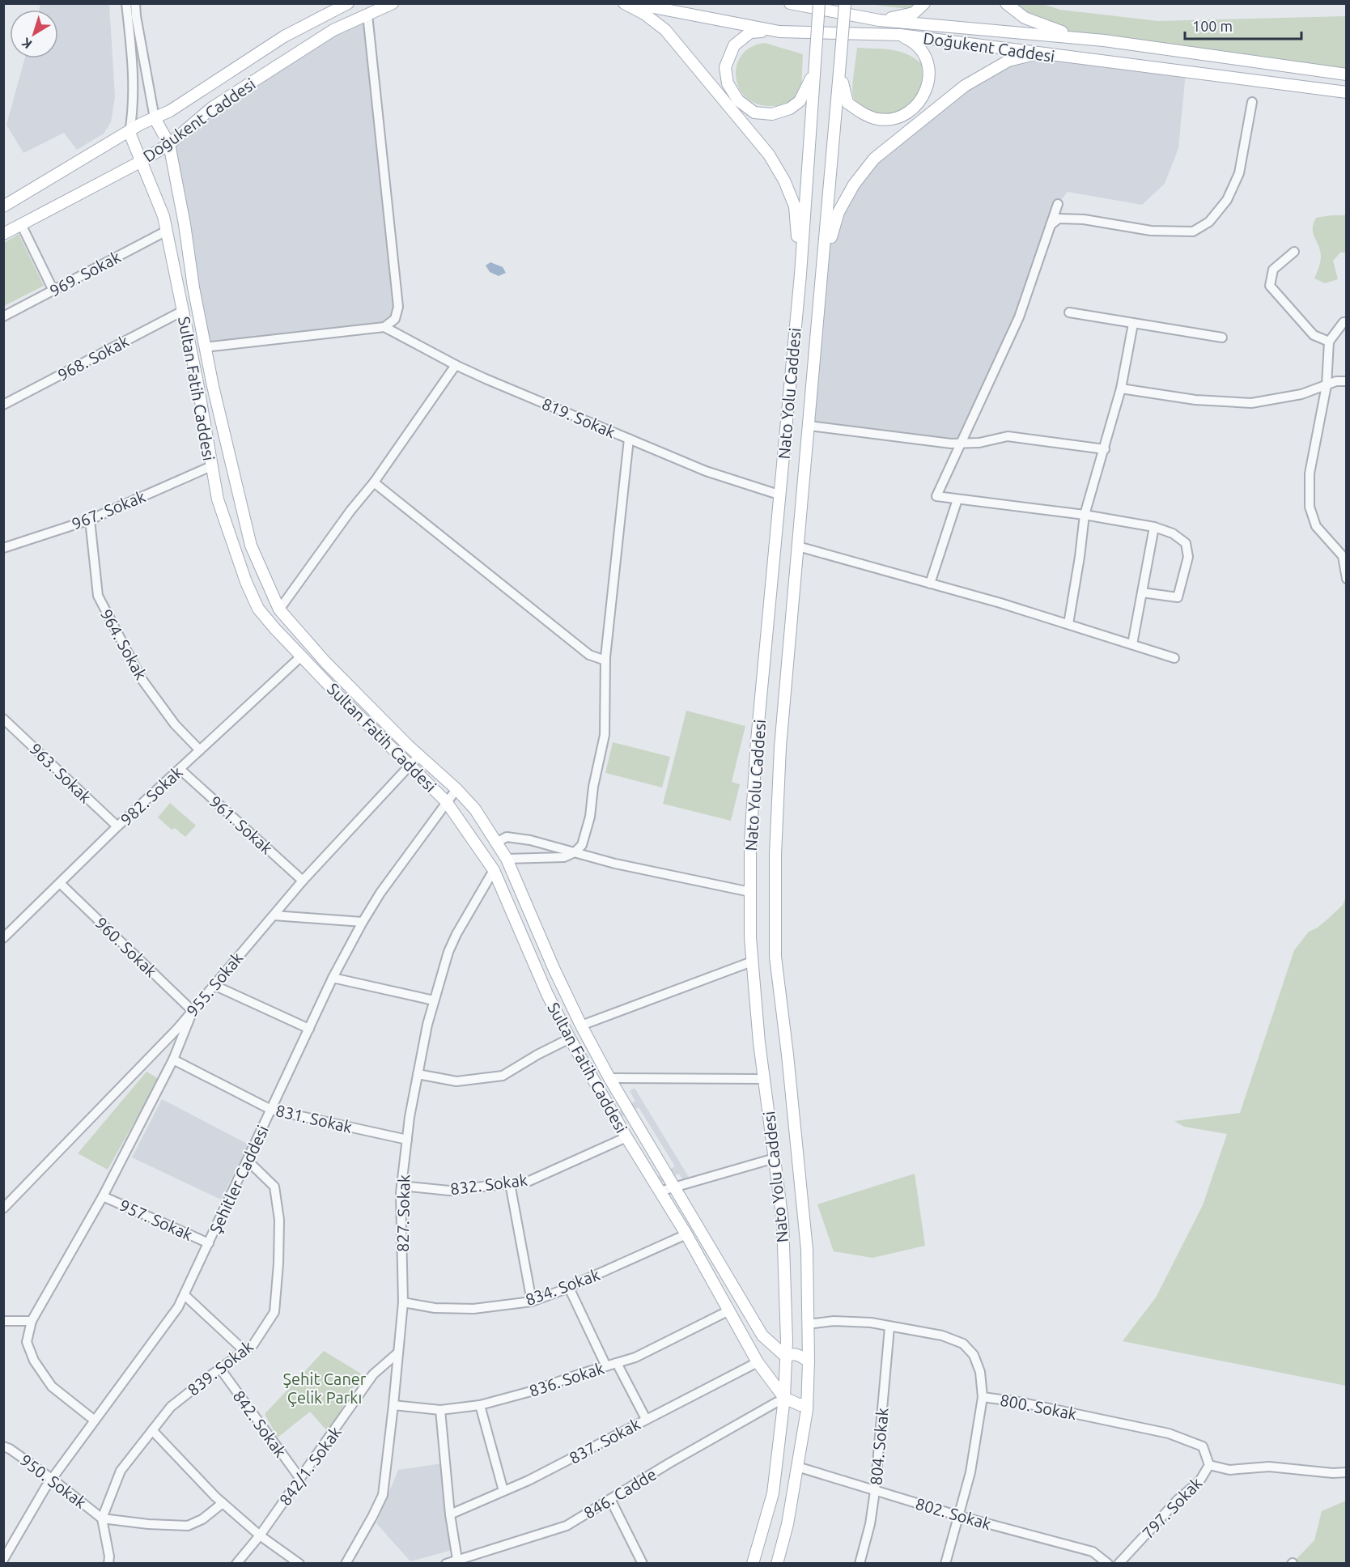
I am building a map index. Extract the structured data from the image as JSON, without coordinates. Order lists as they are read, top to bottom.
{
  "streets": {
    "main road": ["Doğukent Caddesi", "Sultan Fatih Caddesi", "Nato Yolu Caddesi"],
    "street": [
      "969. Sokak",
      "968. Sokak",
      "819. Sokak",
      "967. Sokak",
      "964. Sokak",
      "963. Sokak",
      "982. Sokak",
      "961. Sokak",
      "960. Sokak",
      "955. Sokak",
      "831. Sokak",
      "Şehitler Caddesi",
      "832. Sokak",
      "827. Sokak",
      "957. Sokak",
      "834. Sokak",
      "839. Sokak",
      "836. Sokak",
      "800. Sokak",
      "842. Sokak",
      "837. Sokak",
      "804. Sokak",
      "842/1. Sokak",
      "950. Sokak",
      "846. Cadde",
      "797. Sokak",
      "802. Sokak"
    ]
  },
  "crossings": [
    ["Doğukent Caddesi", "Sultan Fatih Caddesi"],
    ["969. Sokak", "Sultan Fatih Caddesi"],
    ["968. Sokak", "Sultan Fatih Caddesi"],
    ["Sultan Fatih Caddesi", "Nato Yolu Caddesi"],
    ["Sultan Fatih Caddesi", "967. Sokak"],
    ["Sultan Fatih Caddesi", "982. Sokak"],
    ["Sultan Fatih Caddesi", "955. Sokak"],
    ["Sultan Fatih Caddesi", "Şehitler Caddesi"],
    ["Sultan Fatih Caddesi", "832. Sokak"],
    ["Sultan Fatih Caddesi", "827. Sokak"],
    ["Sultan Fatih Caddesi", "834. Sokak"],
    ["Sultan Fatih Caddesi", "836. Sokak"],
    ["Sultan Fatih Caddesi", "837. Sokak"],
    ["Sultan Fatih Caddesi", "846. Cadde"],
    ["Nato Yolu Caddesi", "819. Sokak"],
    ["Nato Yolu Caddesi", "846. Cadde"],
    ["Nato Yolu Caddesi", "802. Sokak"],
    ["967. Sokak", "964. Sokak"],
    ["964. Sokak", "982. Sokak"],
    ["963. Sokak", "982. Sokak"],
    ["982. Sokak", "961. Sokak"],
    ["982. Sokak", "960. Sokak"],
    ["961. Sokak", "955. Sokak"],
    ["960. Sokak", "955. Sokak"],
    ["831. Sokak", "Şehitler Caddesi"],
    ["831. Sokak", "827. Sokak"],
    ["Şehitler Caddesi", "957. Sokak"],
    ["Şehitler Caddesi", "839. Sokak"],
    ["Şehitler Caddesi", "950. Sokak"],
    ["832. Sokak", "827. Sokak"],
    ["827. Sokak", "834. Sokak"],
    ["827. Sokak", "836. Sokak"],
    ["827. Sokak", "842/1. Sokak"],
    ["839. Sokak", "842. Sokak"],
    ["839. Sokak", "950. Sokak"],
    ["800. Sokak", "797. Sokak"],
    ["800. Sokak", "802. Sokak"],
    ["842. Sokak", "842/1. Sokak"],
    ["804. Sokak", "802. Sokak"]
  ],
  "parks": ["Şehit Caner Çelik Parkı"],
  "scale_bar": "100 m",
  "north": "bottom left"
}
